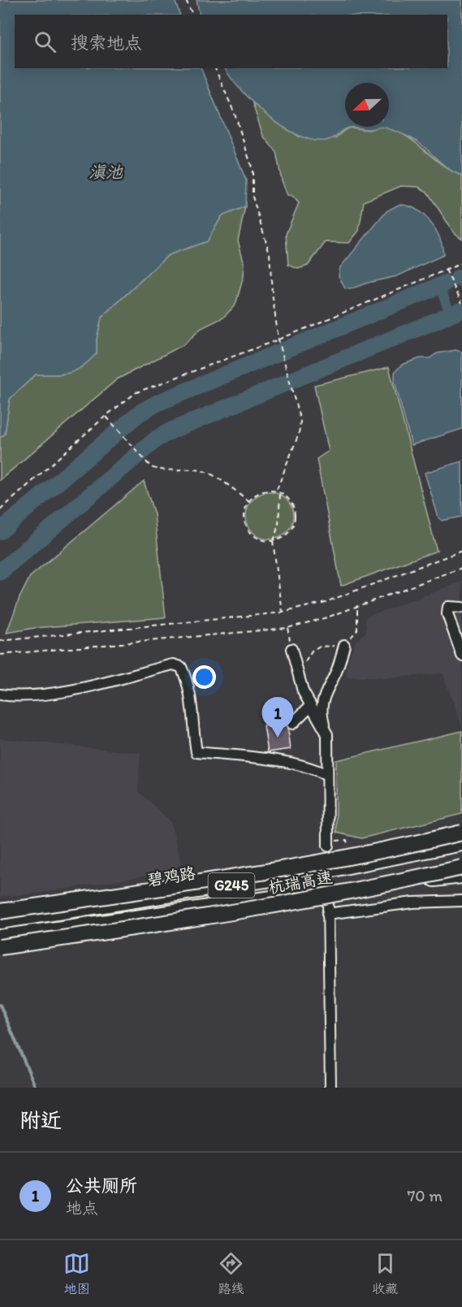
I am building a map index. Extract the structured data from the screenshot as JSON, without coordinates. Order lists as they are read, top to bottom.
{
  "streets": {
    "highway": ["碧鸡路", "杭瑞高速", "G245"]
  },
  "water": ["滇池"],
  "north": "left",
  "page": {
    "search": "搜索地点",
    "pins": "1",
    "heading": "附近",
    "list": [
      {
        "mark": "1",
        "name": "公共厕所",
        "note": "地点",
        "value": "70 m"
      }
    ],
    "nav": ["地图", "路线", "收藏"]
  }
}
